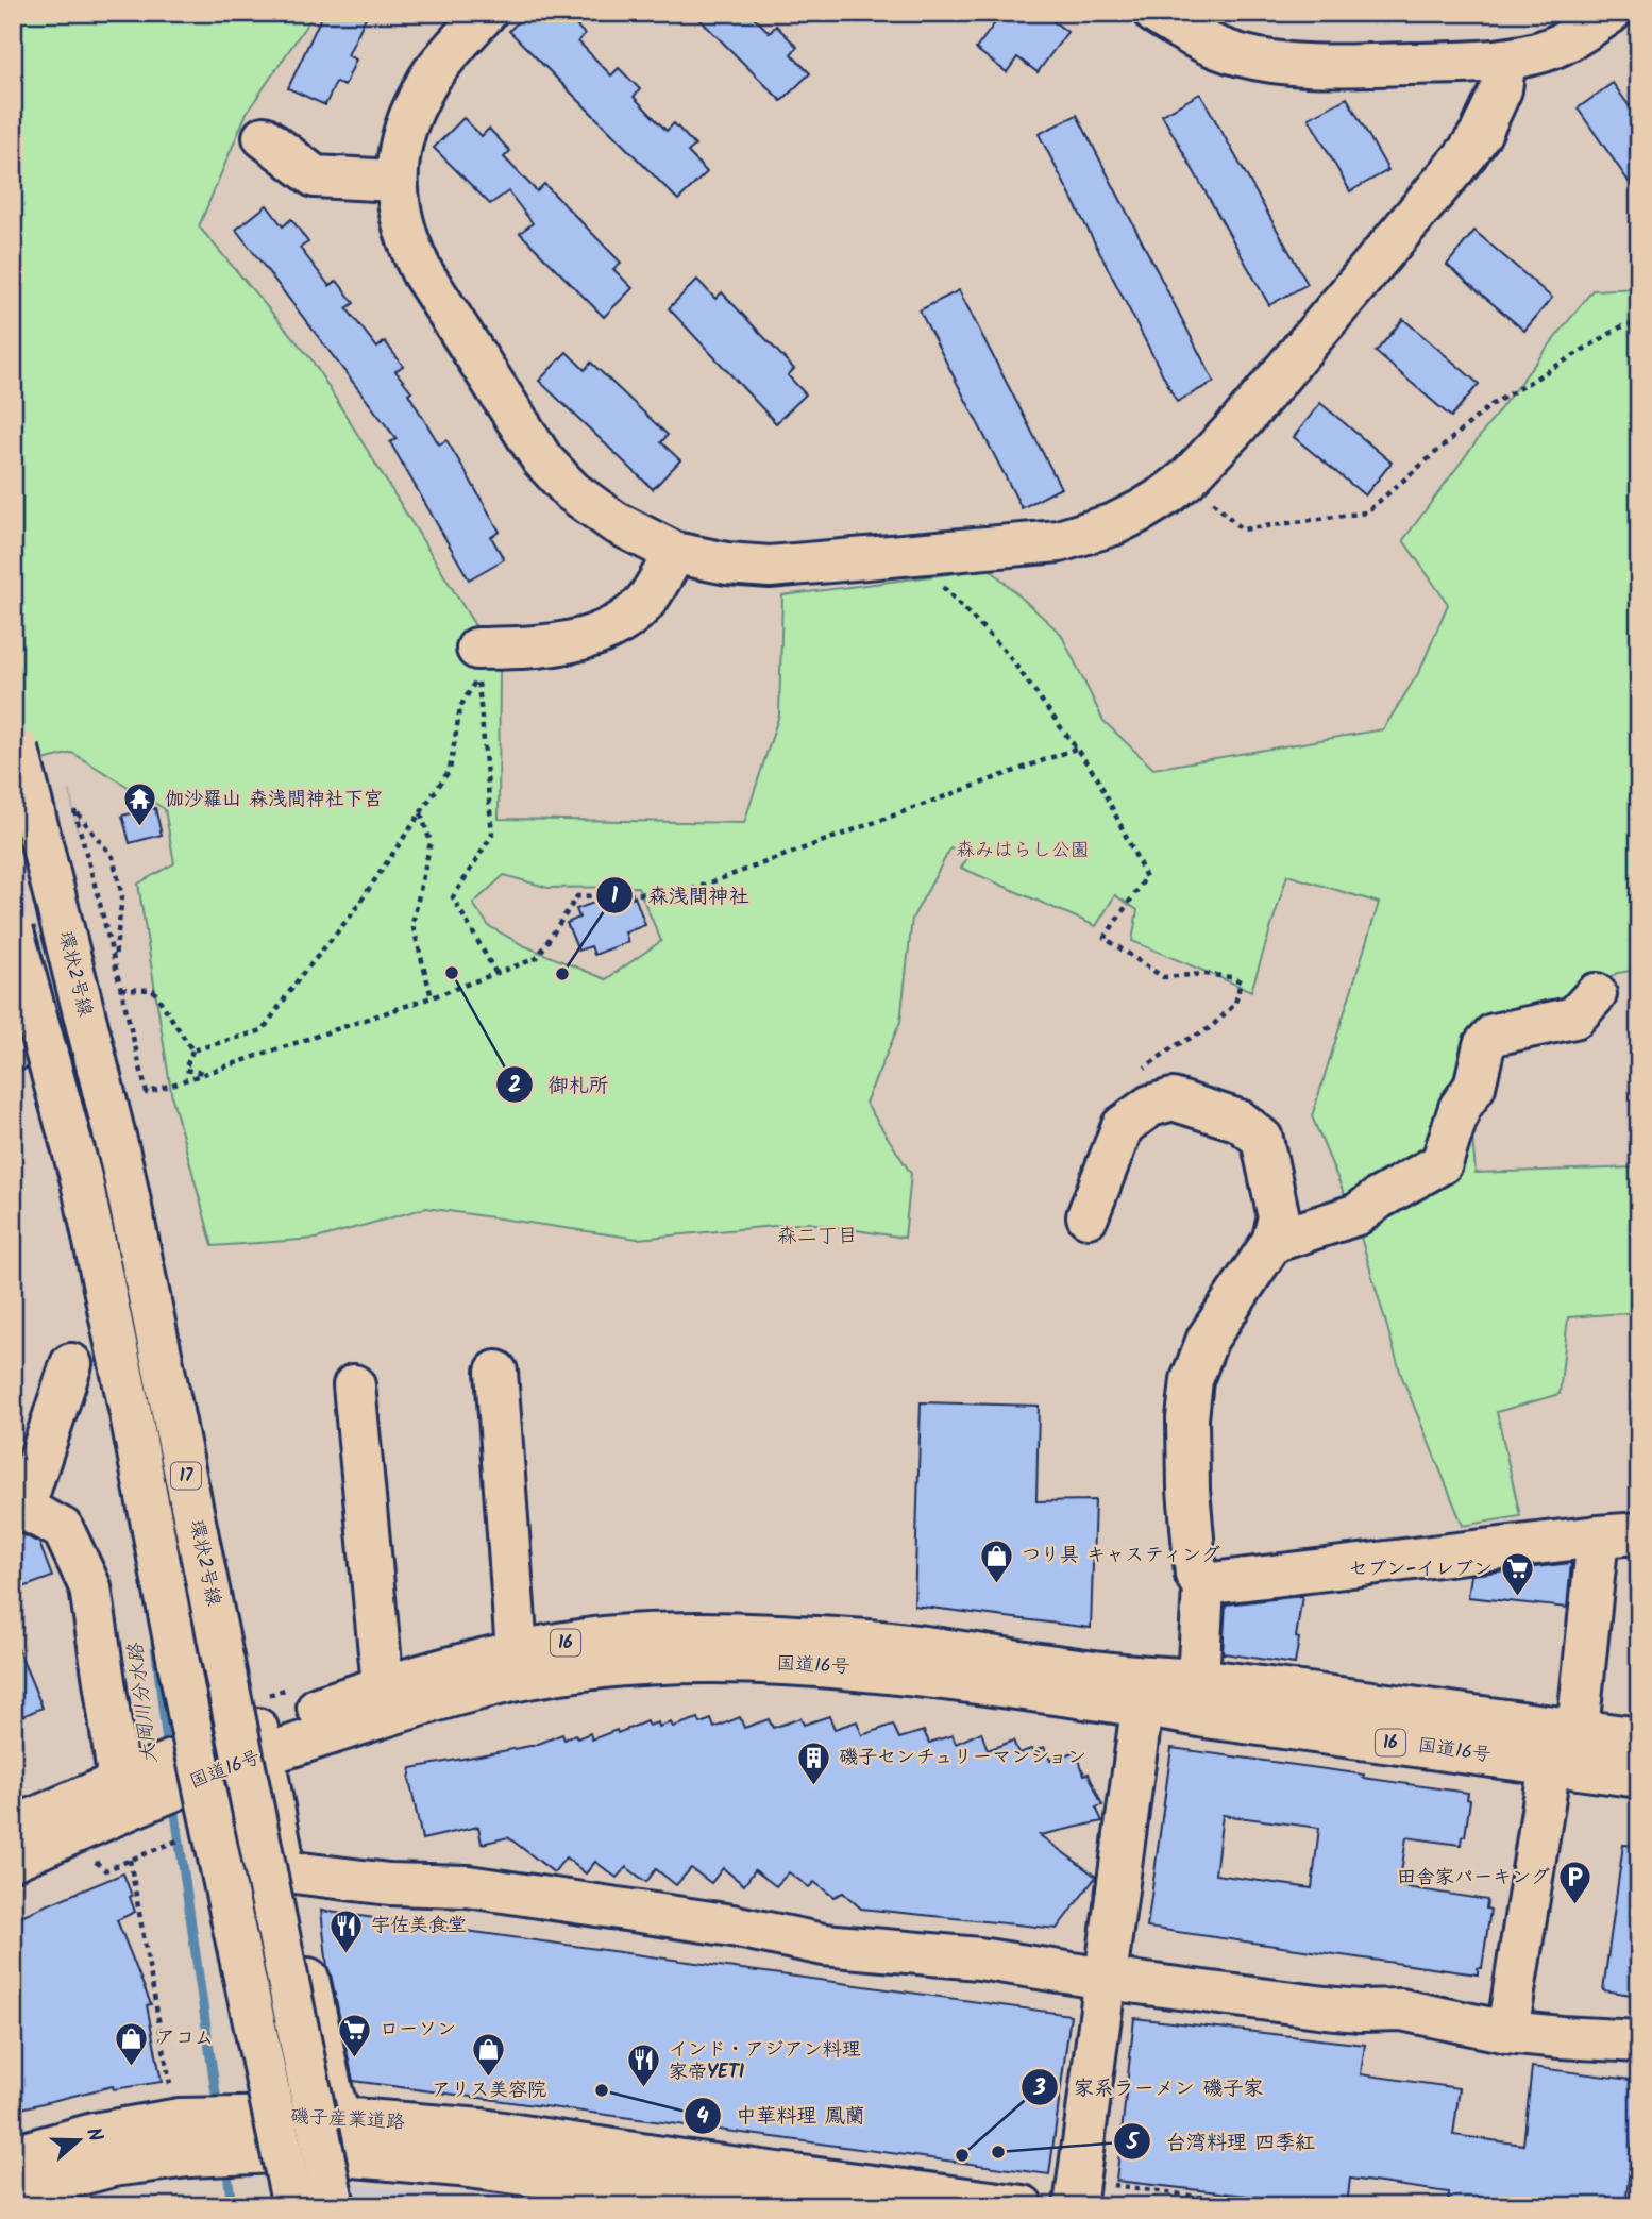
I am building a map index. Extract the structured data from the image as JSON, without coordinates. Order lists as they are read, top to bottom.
{
  "streets": {
    "main road": [
      "環状2号線",
      "17",
      "16",
      "国道16号",
      "磯子産業道路"
    ]
  },
  "districts": ["森二丁目"],
  "water": ["大岡川分水路"],
  "parks": ["森みはらし公園"],
  "places": {
    "temple": ["伽沙羅山 森浅間神社下宮"],
    "other": [
      "御札所",
      "森浅間神社",
      "中華料理 鳳蘭",
      "台湾料理 四季紅",
      "家系ラーメン 磯子家"
    ],
    "shop": ["つり具 キャスティング", "アコム", "アリス美容院"],
    "supermarket": ["セブン-イレブン", "ローソン"],
    "building": ["磯子センチュリーマンション"],
    "parking": ["田舎家パーキング"],
    "restaurant": ["宇佐美食堂", "インド・アジアン料理 家帝YETI"]
  },
  "north": "right"
}
